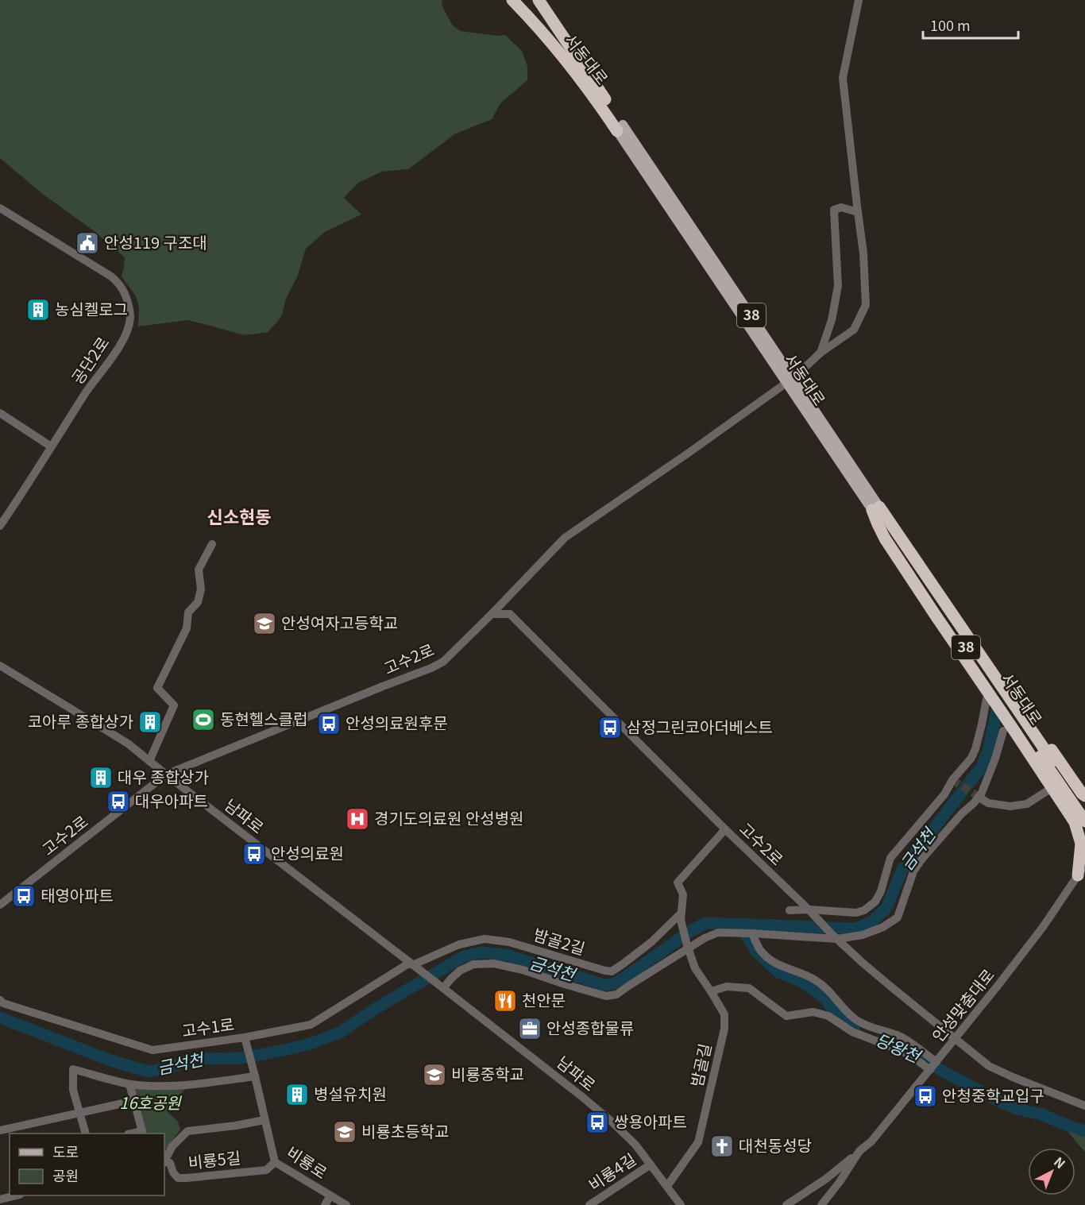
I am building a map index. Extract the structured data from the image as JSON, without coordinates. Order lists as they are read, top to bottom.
{
  "streets": {
    "highway": ["서동대로", "38"],
    "street": [
      "공단2로",
      "고수2로",
      "남파로",
      "밤골2길",
      "안성맞춤대로",
      "고수1로",
      "밤골길",
      "비룡5길",
      "비룡로",
      "비룡4길"
    ]
  },
  "crossings": [
    ["고수2로", "남파로"],
    ["고수2로", "안성맞춤대로"],
    ["고수2로", "밤골길"],
    ["남파로", "밤골2길"],
    ["남파로", "고수1로"],
    ["남파로", "밤골길"],
    ["남파로", "비룡4길"],
    ["밤골2길", "고수1로"],
    ["밤골2길", "밤골길"],
    ["고수1로", "비룡로"],
    ["비룡5길", "비룡로"]
  ],
  "districts": ["신소현동"],
  "water": ["금석천", "당왕천"],
  "parks": ["16호공원"],
  "places": {
    "public building": ["안성119 구조대"],
    "building": [
      "농심켈로그",
      "코아루 종합상가",
      "대우 종합상가",
      "병설유치원"
    ],
    "school or university": ["안성여자고등학교", "비룡중학교", "비룡초등학교"],
    "sports": ["동현헬스클럽"],
    "bus stop": [
      "안성의료원후문",
      "삼정그린코아더베스트",
      "대우아파트",
      "안성의료원",
      "태영아파트",
      "안청중학교입구",
      "쌍용아파트"
    ],
    "hospital": ["경기도의료원 안성병원"],
    "restaurant": ["천안문"],
    "office": ["안성종합물류"],
    "church": ["대천동성당"]
  },
  "legend": ["도로", "공원"],
  "scale_bar": "100 m",
  "north": "top right"
}
